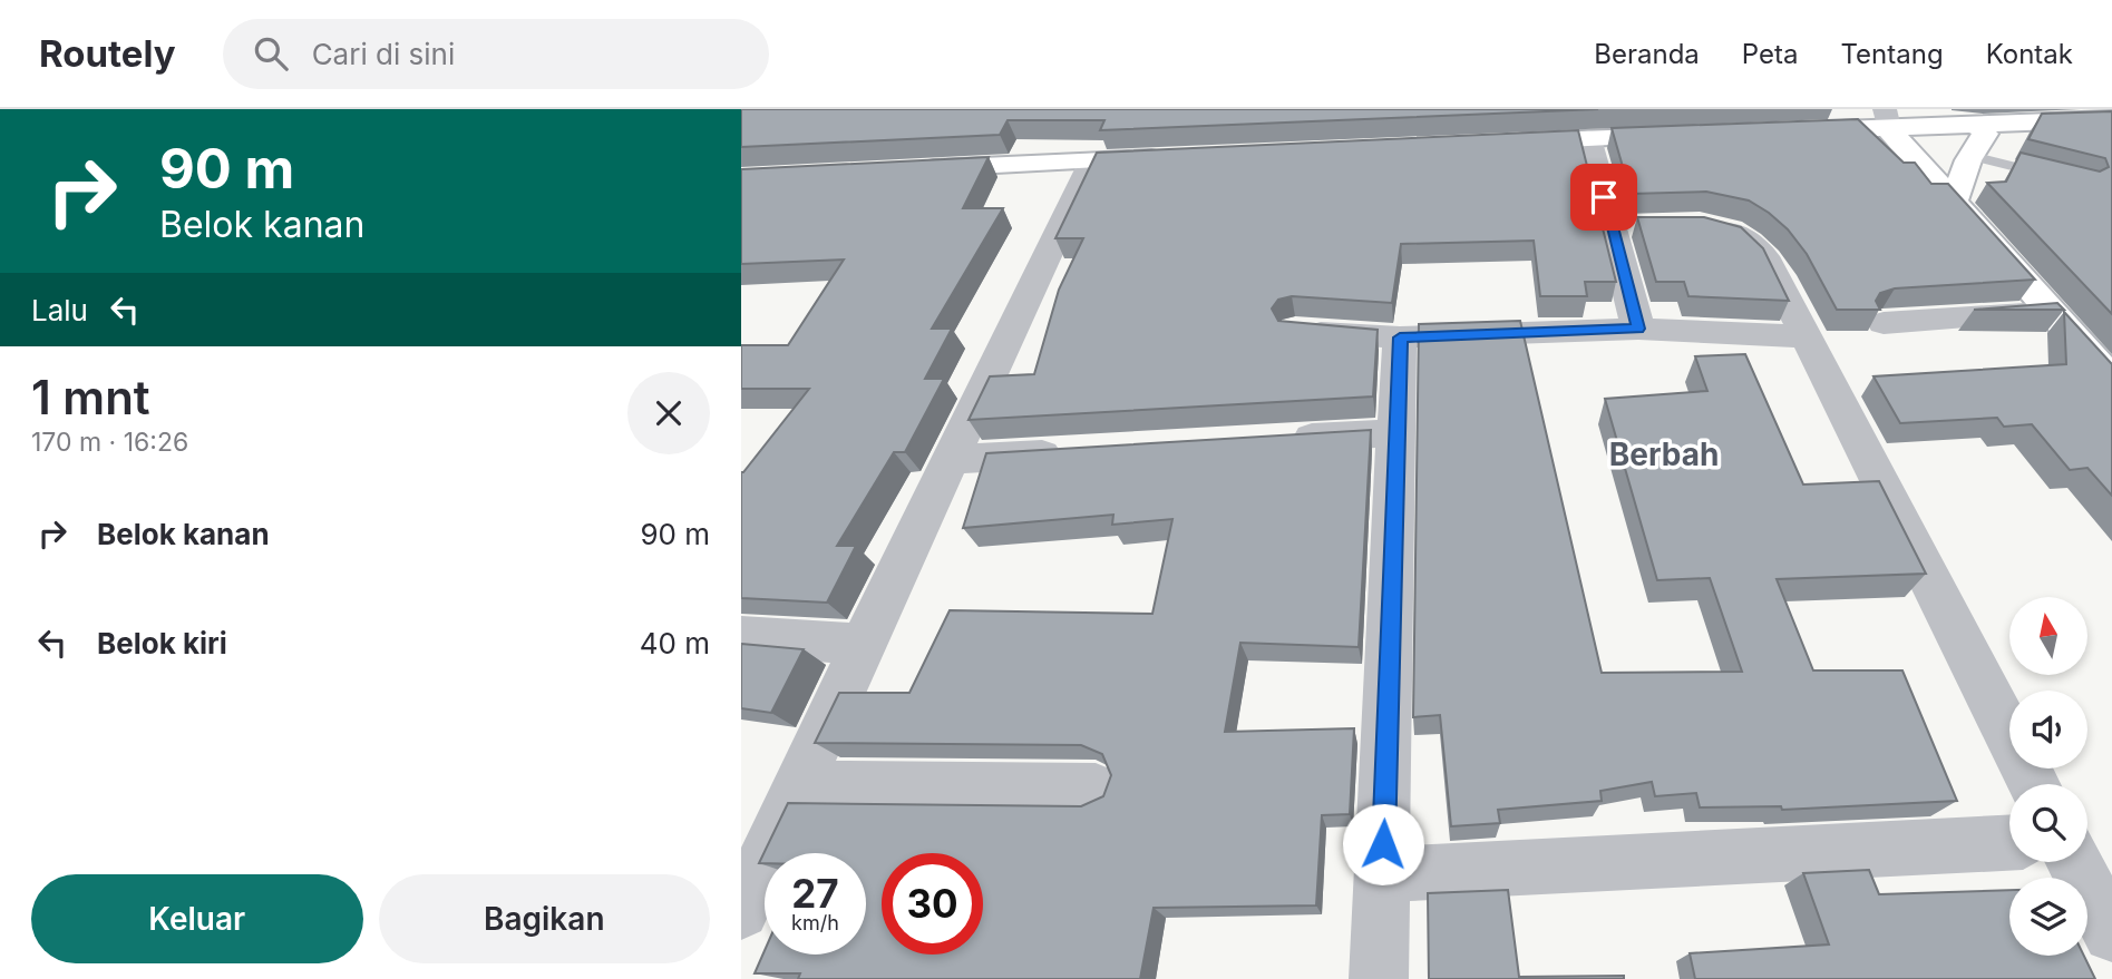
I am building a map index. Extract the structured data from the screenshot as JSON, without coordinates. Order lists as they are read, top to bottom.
{
  "districts": ["Berbah"],
  "north": "top",
  "page": {
    "header": "Routely",
    "search": "Cari di sini",
    "nav": [
      "Beranda",
      "Peta",
      "Tentang",
      "Kontak"
    ],
    "turn": ["90 m", "Belok kanan"],
    "then": "Lalu",
    "heading": ["1 mnt", "170 m · 16:26"],
    "list": [
      {
        "name": "Belok kanan",
        "value": "90 m"
      },
      {
        "name": "Belok kiri",
        "value": "40 m"
      }
    ],
    "speed": "27 km/h",
    "limit": "30",
    "buttons": ["Keluar", "Bagikan"]
  }
}
